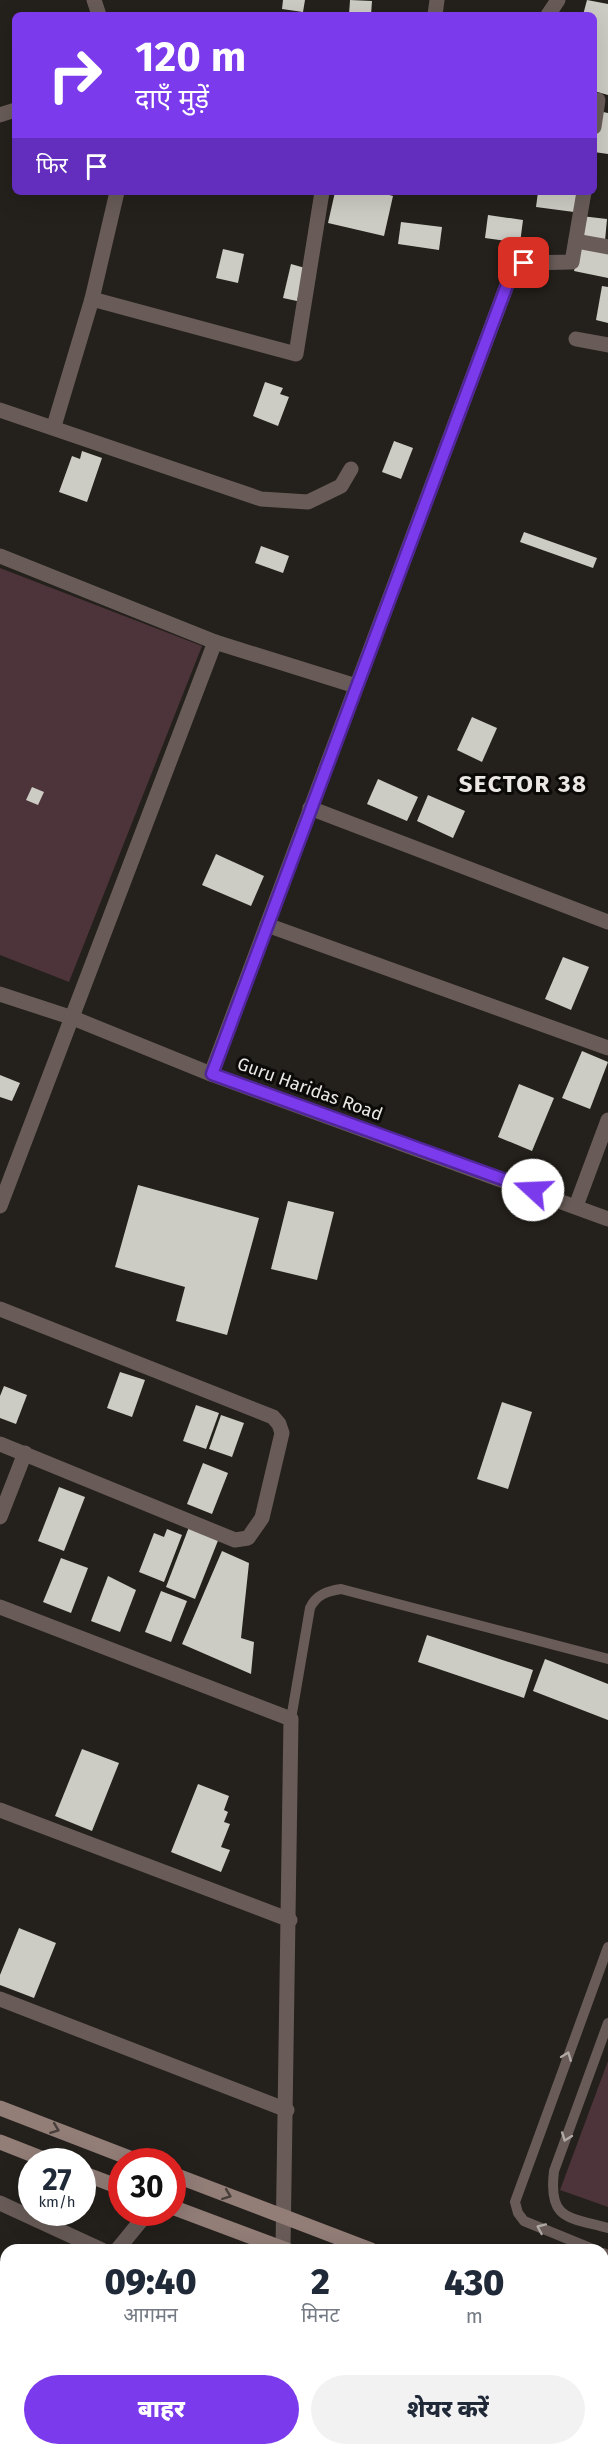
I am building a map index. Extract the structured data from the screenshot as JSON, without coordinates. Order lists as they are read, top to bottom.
{
  "streets": {
    "street": ["Guru Haridas Road"]
  },
  "districts": ["SECTOR 38"],
  "page": {
    "turn": ["120 m", "दाएँ मुड़ें"],
    "then": "फिर",
    "speed": "27 km/h",
    "limit": "30",
    "eta": [
      "09:40",
      "आगमन",
      "2",
      "मिनट",
      "430",
      "m"
    ],
    "buttons": ["बाहर", "शेयर करें"]
  }
}
